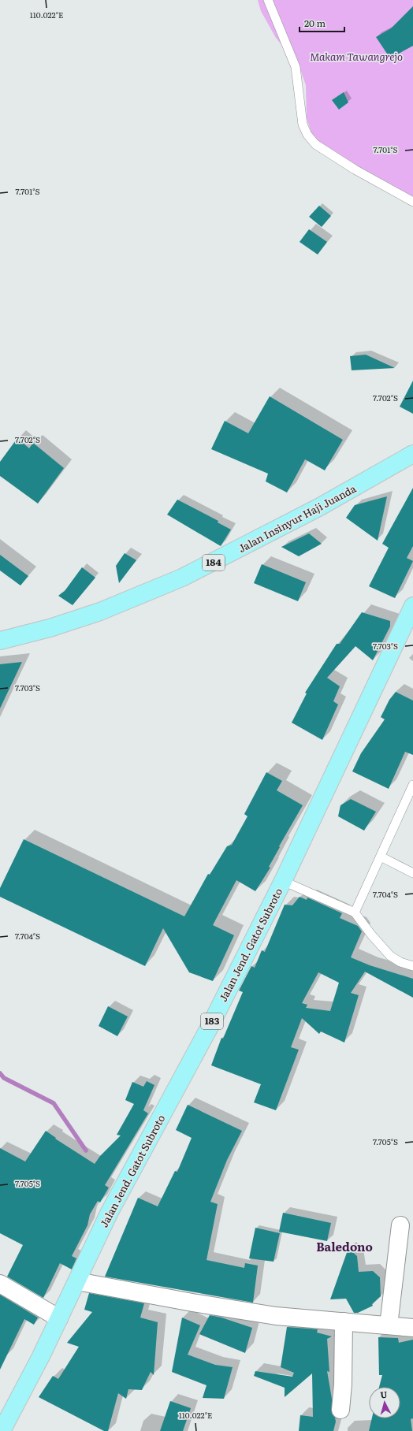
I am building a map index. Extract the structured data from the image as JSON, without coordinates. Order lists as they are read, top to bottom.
{
  "streets": {
    "main road": [
      "Jalan Insinyur Haji Juanda",
      "184",
      "Jalan Jend. Gatot Subroto",
      "183"
    ]
  },
  "districts": ["Baledono"],
  "parks": ["Makam Tawangrejo"],
  "scale_bar": "20 m",
  "north": "top",
  "coordinates": [
    "110.022°E",
    "7.701°S",
    "7.702°S",
    "7.703°S",
    "7.704°S",
    "7.705°S"
  ]
}
